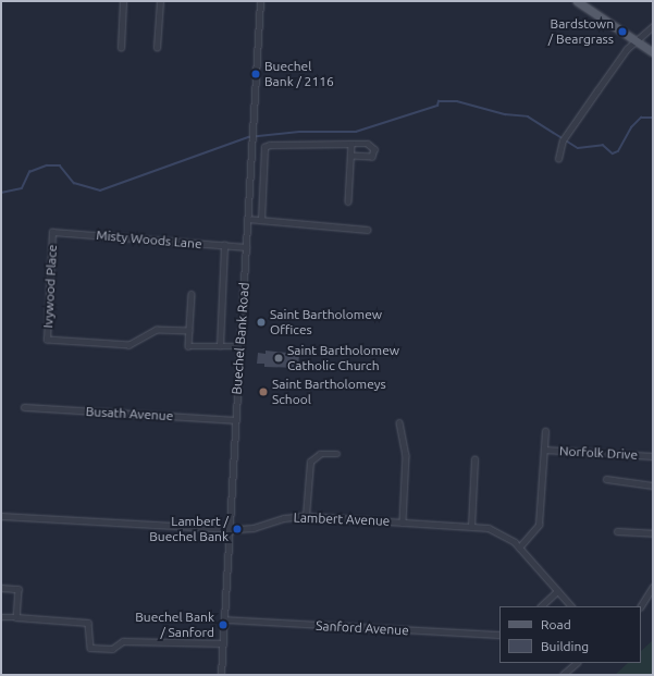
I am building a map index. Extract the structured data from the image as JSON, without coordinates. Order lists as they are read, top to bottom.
{
  "streets": {
    "street": [
      "Misty Woods Lane",
      "Ivywood Place",
      "Buechel Bank Road",
      "Busath Avenue",
      "Norfolk Drive",
      "Lambert Avenue",
      "Sanford Avenue"
    ]
  },
  "crossings": [
    ["Misty Woods Lane", "Ivywood Place"],
    ["Misty Woods Lane", "Buechel Bank Road"],
    ["Buechel Bank Road", "Busath Avenue"],
    ["Buechel Bank Road", "Lambert Avenue"],
    ["Buechel Bank Road", "Sanford Avenue"]
  ],
  "places": [
    "Bardstown / Beargrass",
    "Buechel Bank / 2116",
    "Saint Bartholomew Offices",
    "Saint Bartholomew Catholic Church",
    "Saint Bartholomeys School",
    "Lambert / Buechel Bank",
    "Buechel Bank / Sanford"
  ],
  "legend": ["Road", "Building"]
}
